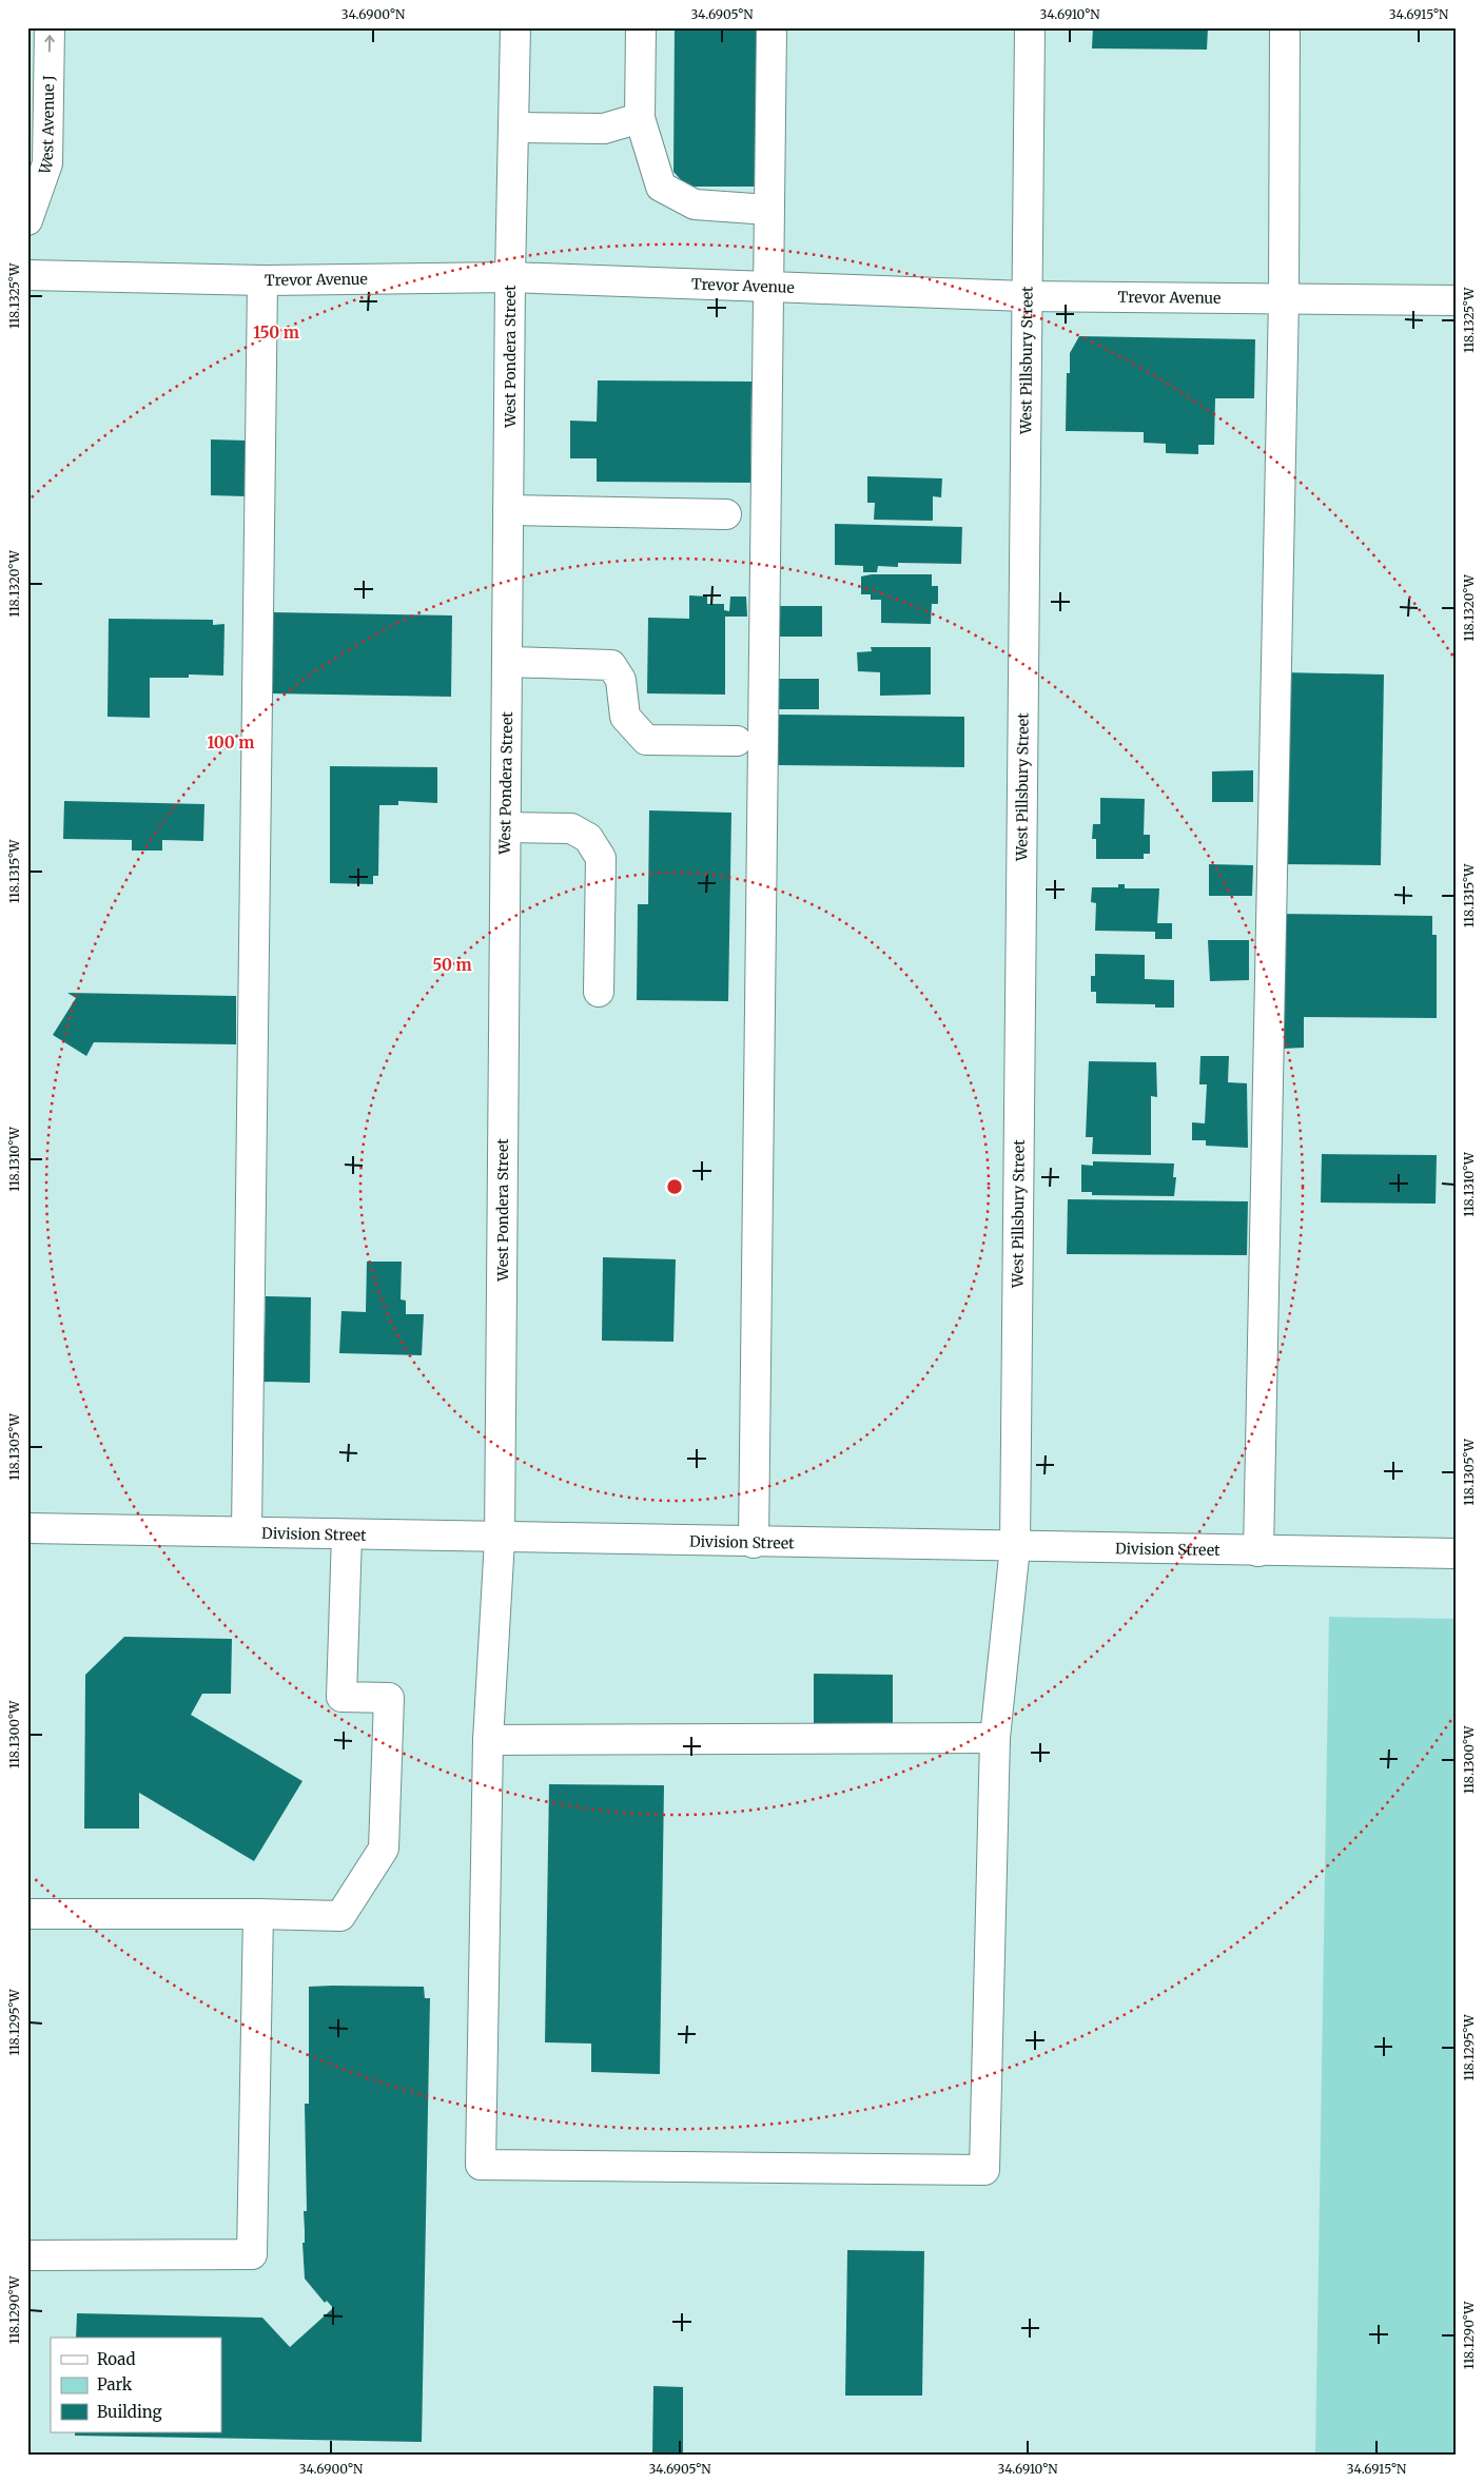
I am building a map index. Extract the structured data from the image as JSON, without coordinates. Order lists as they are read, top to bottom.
{
  "streets": {
    "street": [
      "West Avenue J",
      "Trevor Avenue",
      "West Pondera Street",
      "West Pillsbury Street",
      "Division Street"
    ]
  },
  "crossings": [
    ["Trevor Avenue", "West Pondera Street"],
    ["Trevor Avenue", "West Pillsbury Street"],
    ["West Pondera Street", "West Pillsbury Street"],
    ["West Pondera Street", "Division Street"],
    ["West Pillsbury Street", "Division Street"]
  ],
  "one_way": ["West Avenue J"],
  "legend": ["Road", "Park", "Building"],
  "coordinates": [
    "34.6900°N",
    "34.6905°N",
    "34.6910°N",
    "34.6915°N",
    "118.1325°W",
    "118.1320°W",
    "118.1315°W",
    "118.1310°W",
    "118.1305°W",
    "118.1300°W",
    "118.1295°W",
    "118.1290°W"
  ],
  "rings": ["150 m", "100 m", "50 m"]
}
